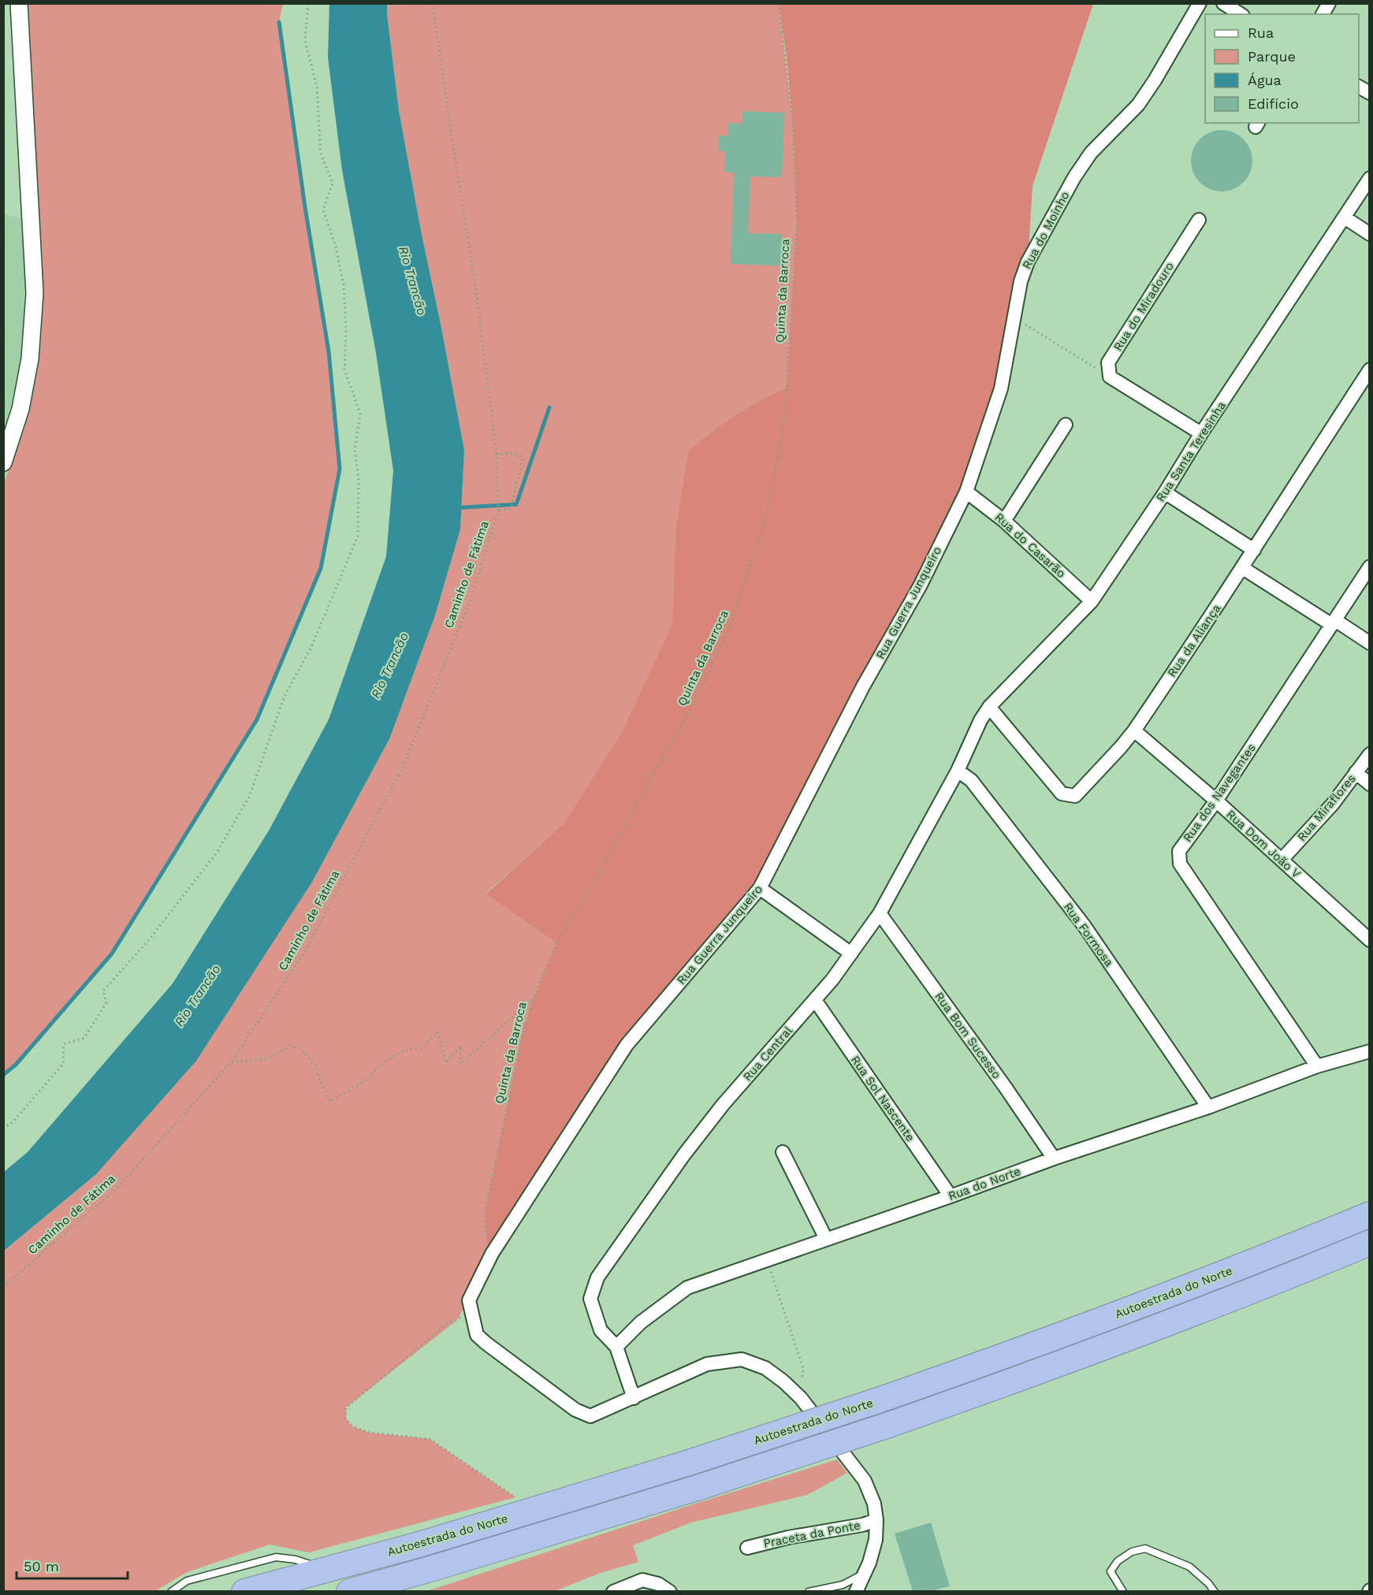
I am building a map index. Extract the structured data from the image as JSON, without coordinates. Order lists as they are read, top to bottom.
{
  "streets": {
    "highway": ["Autoestrada do Norte"],
    "street": [
      "Rua do Moinho",
      "Rua do Miradouro",
      "Rua Santa Teresinha",
      "Rua do Casarão",
      "Rua Guerra Junqueiro",
      "Rua da Aliança",
      "Rua dos Navegantes",
      "Rua Miraflores",
      "Rua Dom João V",
      "Rua Formosa",
      "Rua Bom Sucesso",
      "Rua Central",
      "Rua Sol Nascente",
      "Rua do Norte",
      "Praceta da Ponte"
    ],
    "path": ["Quinta da Barroca", "Caminho de Fátima"]
  },
  "crossings": [
    ["Rua do Moinho", "Rua do Casarão"],
    ["Rua do Moinho", "Rua Guerra Junqueiro"],
    ["Quinta da Barroca", "Rua Guerra Junqueiro"],
    ["Rua Santa Teresinha", "Rua do Casarão"],
    ["Rua Santa Teresinha", "Rua da Aliança"],
    ["Rua Santa Teresinha", "Rua Central"],
    ["Rua do Casarão", "Rua Guerra Junqueiro"],
    ["Rua Guerra Junqueiro", "Rua Central"],
    ["Rua da Aliança", "Rua Dom João V"],
    ["Rua da Aliança", "Rua Central"],
    ["Rua dos Navegantes", "Rua Dom João V"],
    ["Rua dos Navegantes", "Rua do Norte"],
    ["Rua Miraflores", "Rua Dom João V"],
    ["Rua Formosa", "Rua Central"],
    ["Rua Formosa", "Rua do Norte"],
    ["Rua Bom Sucesso", "Rua Central"],
    ["Rua Bom Sucesso", "Rua do Norte"],
    ["Rua Central", "Rua Sol Nascente"],
    ["Rua Central", "Rua do Norte"],
    ["Rua Sol Nascente", "Rua do Norte"]
  ],
  "water": ["Rio Trancão"],
  "legend": [
    "Rua",
    "Parque",
    "Água",
    "Edifício"
  ],
  "scale_bar": "50 m"
}
